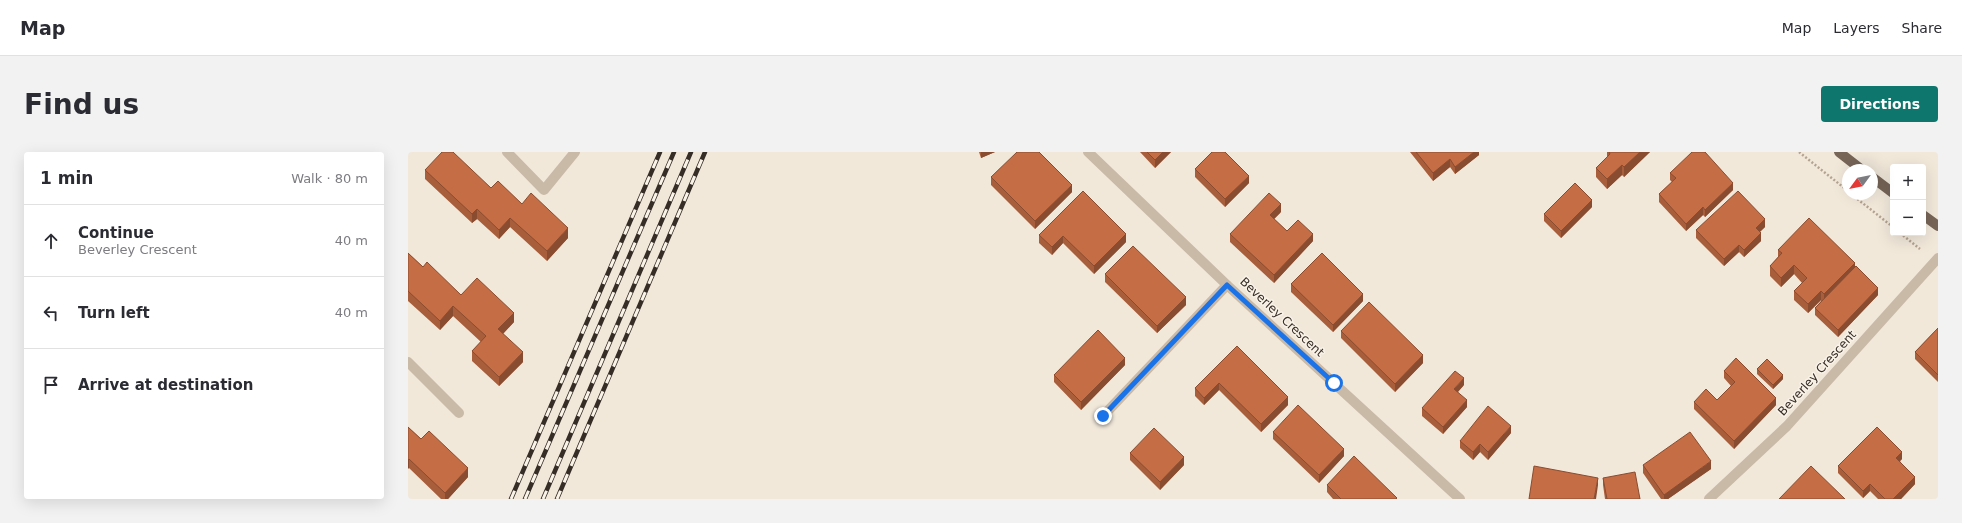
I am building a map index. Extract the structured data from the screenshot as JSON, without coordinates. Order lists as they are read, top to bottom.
{
  "streets": {
    "street": ["Beverley Crescent"]
  },
  "north": "bottom left",
  "page": {
    "header": "Map",
    "nav": ["Map", "Layers", "Share"],
    "buttons": "Directions",
    "title": "Find us",
    "heading": ["1 min", "Walk · 80 m"],
    "map_buttons": ["+", "−"],
    "list": [
      ["Continue", "Beverley Crescent", "40 m"],
      ["Turn left", "40 m"],
      "Arrive at destination"
    ]
  }
}
